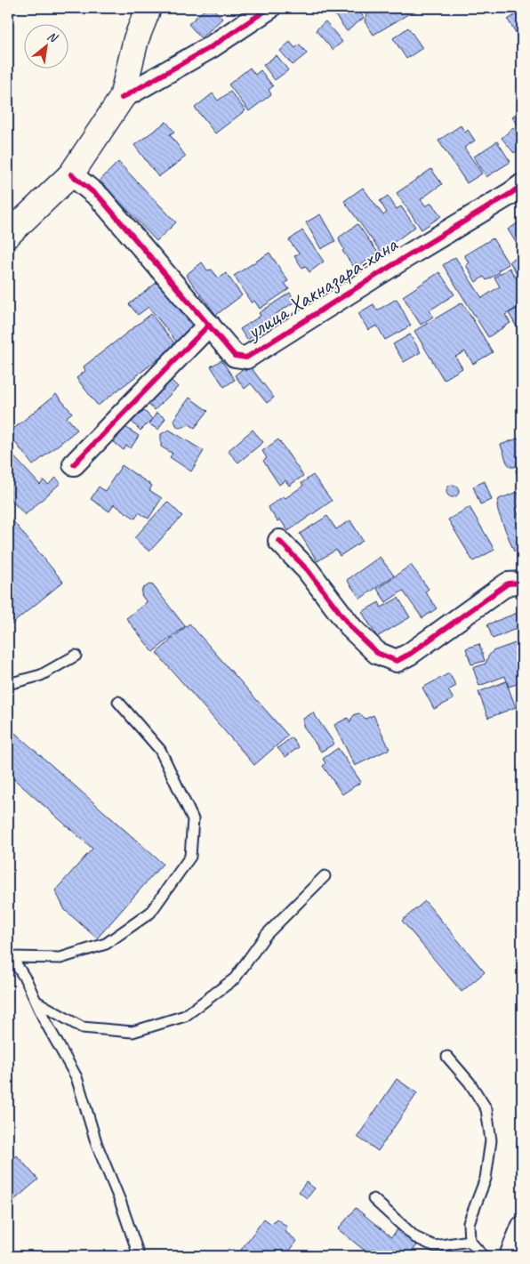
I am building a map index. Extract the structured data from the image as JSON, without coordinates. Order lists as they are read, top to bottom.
{
  "streets": {
    "street": ["улица Хакназара-хана"]
  },
  "north": "top right"
}
